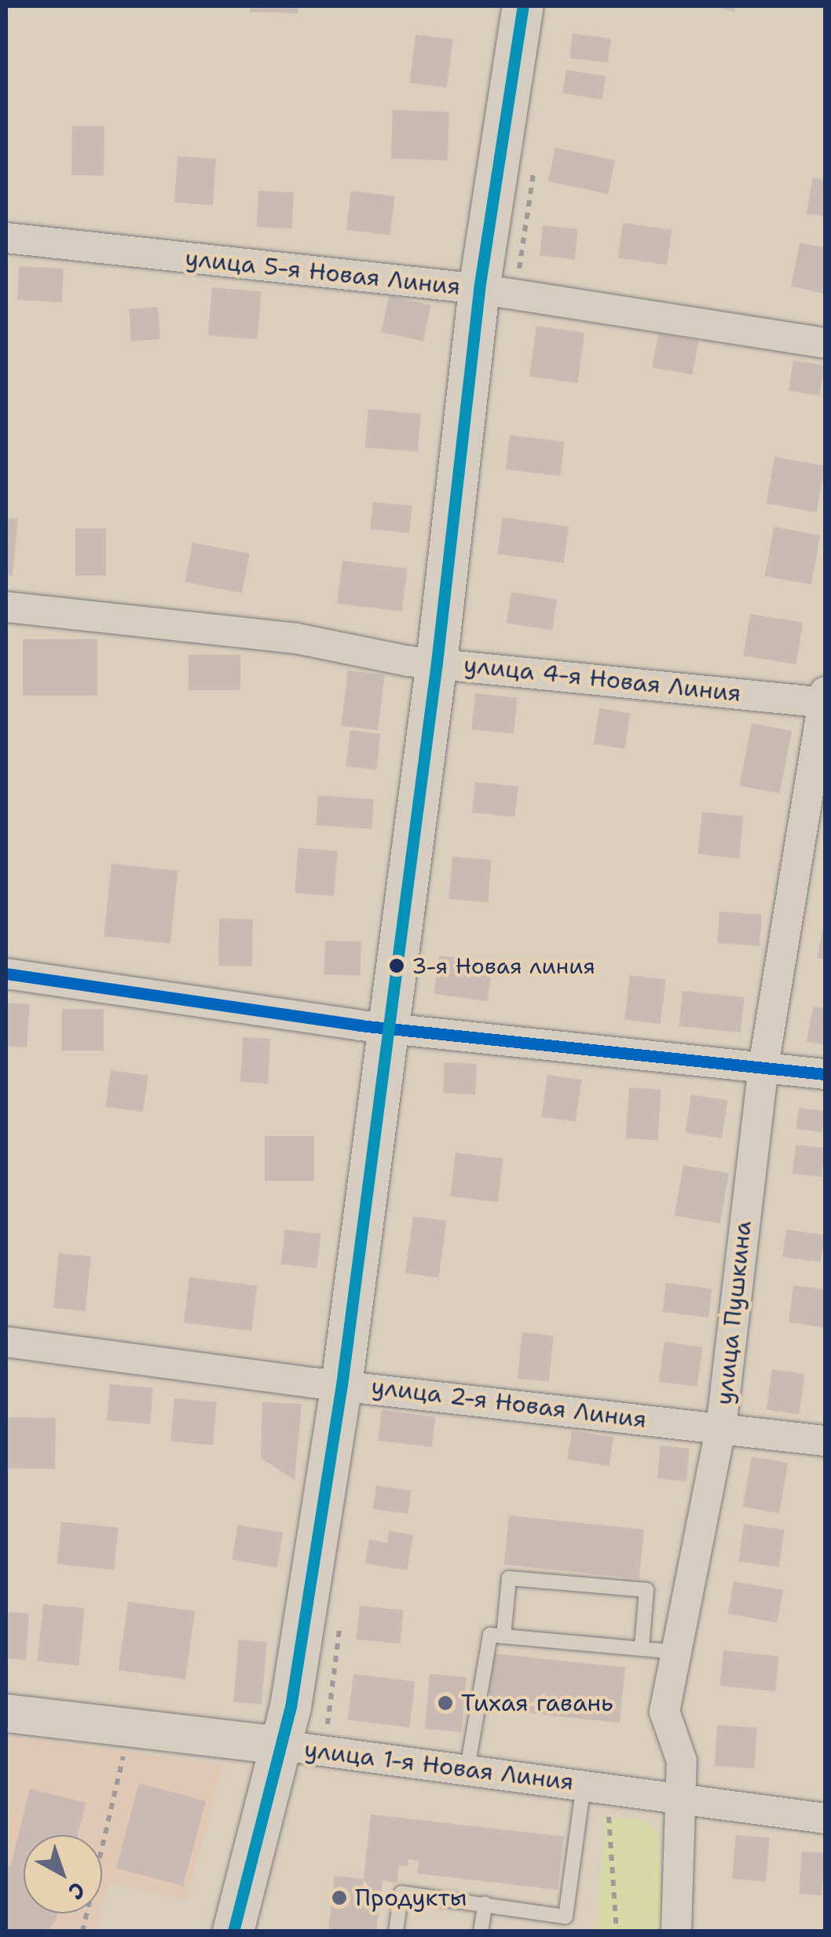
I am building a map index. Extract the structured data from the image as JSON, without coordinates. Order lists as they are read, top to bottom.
{
  "streets": {
    "street": [
      "улица 5-я Новая Линия",
      "улица 4-я Новая Линия",
      "улица Пушкина",
      "улица 2-я Новая Линия",
      "улица 1-я Новая Линия"
    ]
  },
  "crossings": [
    ["улица 4-я Новая Линия", "улица Пушкина"],
    ["улица Пушкина", "улица 2-я Новая Линия"],
    ["улица Пушкина", "улица 1-я Новая Линия"]
  ],
  "places": ["3-я Новая линия", "Тихая гавань", "Продукты"],
  "north": "bottom right"
}
